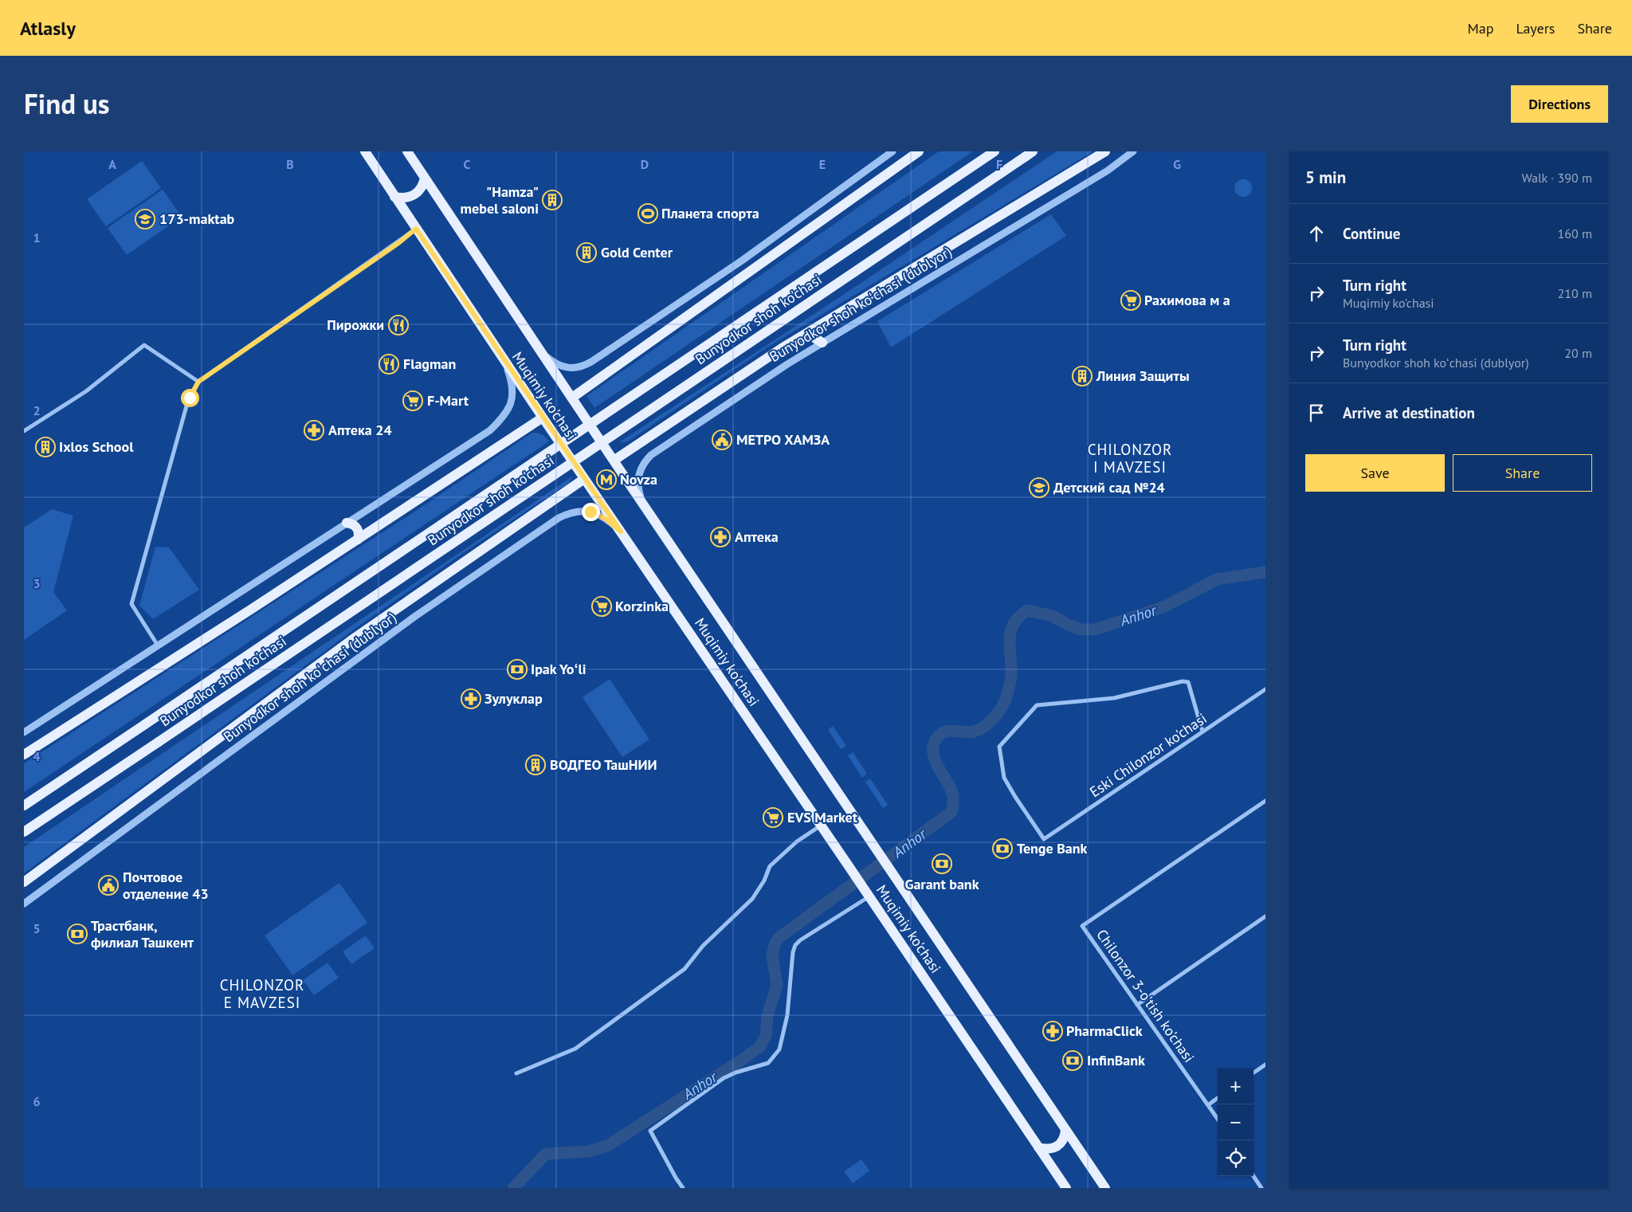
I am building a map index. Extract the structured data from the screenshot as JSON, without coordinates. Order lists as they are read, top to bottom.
{
  "streets": {
    "main road": ["Bunyodkor shoh ko'chasi", "Muqimiy ko'chasi"],
    "street": ["Bunyodkor shoh koʻchasi (dublyor)", "Eski Chilonzor ko'chasi", "Chilonzor 3-o'tish ko'chasi"]
  },
  "crossings": [
    ["Bunyodkor shoh koʻchasi (dublyor)", "Muqimiy ko'chasi"]
  ],
  "districts": ["CHILONZOR I MAVZESI", "CHILONZOR E MAVZESI"],
  "water": ["Anhor"],
  "places": {
    "building": [
      "\"Hamza\" mebel saloni",
      "Gold Center",
      "Линия Защиты",
      "Ixlos School",
      "ВОДГЕО ТашНИИ"
    ],
    "sports": ["Планета спорта"],
    "school or university": ["173-maktab", "Детский сад №24"],
    "supermarket": [
      "Рахимова м а",
      "F-Mart",
      "Korzinka",
      "EVS Market"
    ],
    "restaurant": ["Пирожки", "Flagman"],
    "pharmacy": [
      "Аптека 24",
      "Аптека",
      "Зулуклар",
      "PharmaClick"
    ],
    "public building": ["МЕТРО ХАМЗА", "Почтовое отделение 43"],
    "metro station": ["Novza"],
    "bank": [
      "Ipak Yoʻli",
      "Tenge Bank",
      "Garant bank",
      "Трастбанк, филиал Ташкент",
      "InfinBank"
    ]
  },
  "page": {
    "header": "Atlasly",
    "nav": ["Map", "Layers", "Share"],
    "title": "Find us",
    "buttons": [
      "Directions",
      ["Save", "Share"]
    ],
    "heading": ["5 min", "Walk · 390 m"],
    "list": [
      ["Continue", "160 m"],
      ["Turn right", "Muqimiy ko'chasi", "210 m"],
      ["Turn right", "Bunyodkor shoh koʻchasi (dublyor)", "20 m"],
      "Arrive at destination"
    ],
    "map_buttons": ["+", "−"]
  },
  "grid": {
    "columns": [
      "A",
      "B",
      "C",
      "D",
      "E",
      "F",
      "G"
    ],
    "rows": [
      "1",
      "2",
      "3",
      "4",
      "5",
      "6"
    ]
  }
}
